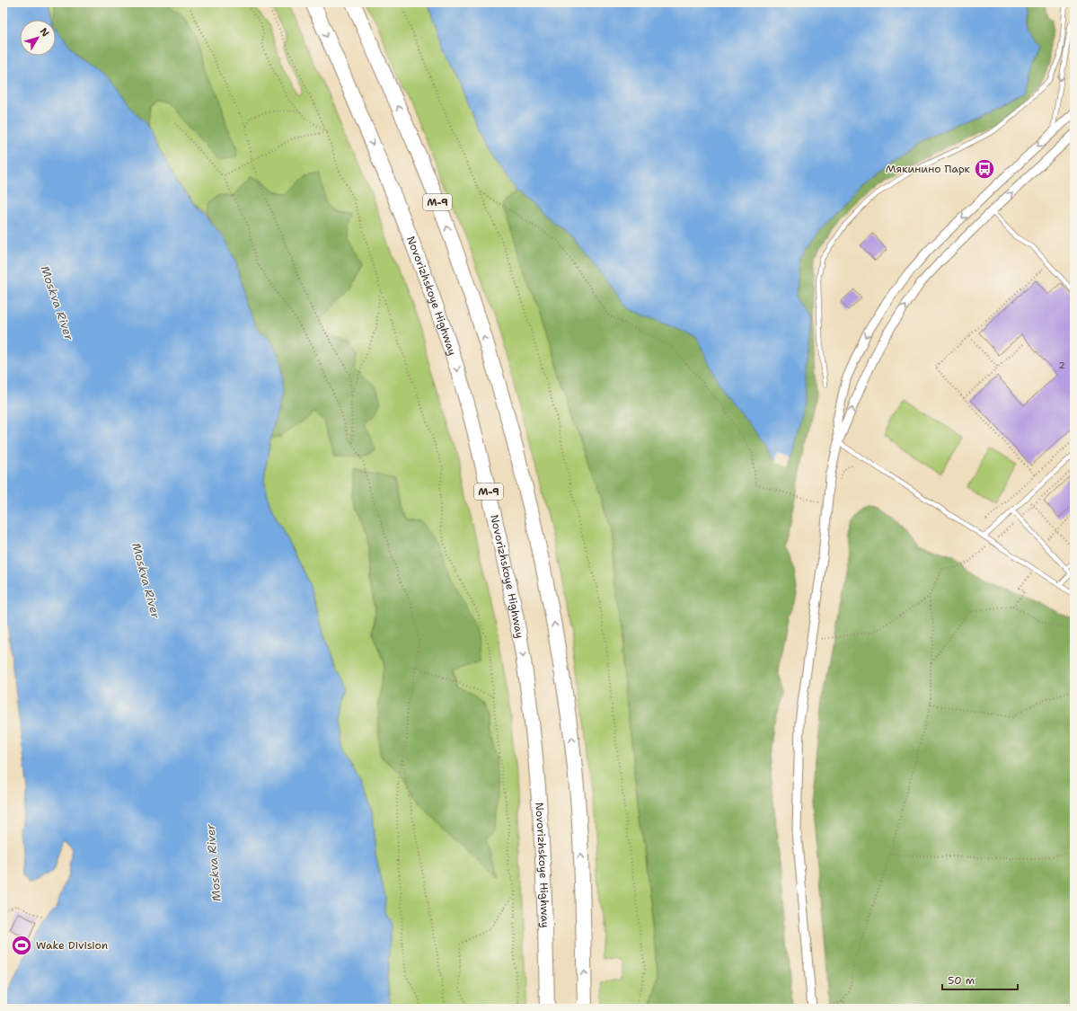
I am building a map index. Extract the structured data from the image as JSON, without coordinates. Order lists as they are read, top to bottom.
{
  "streets": {
    "highway": ["М-9", "Novorizhskoye Highway"]
  },
  "water": ["Moskva River"],
  "places": {
    "bus stop": ["Мякинино Парк"],
    "sports": ["Wake Division"]
  },
  "house_numbers": ["2"],
  "scale_bar": "50 m",
  "north": "top right"
}
